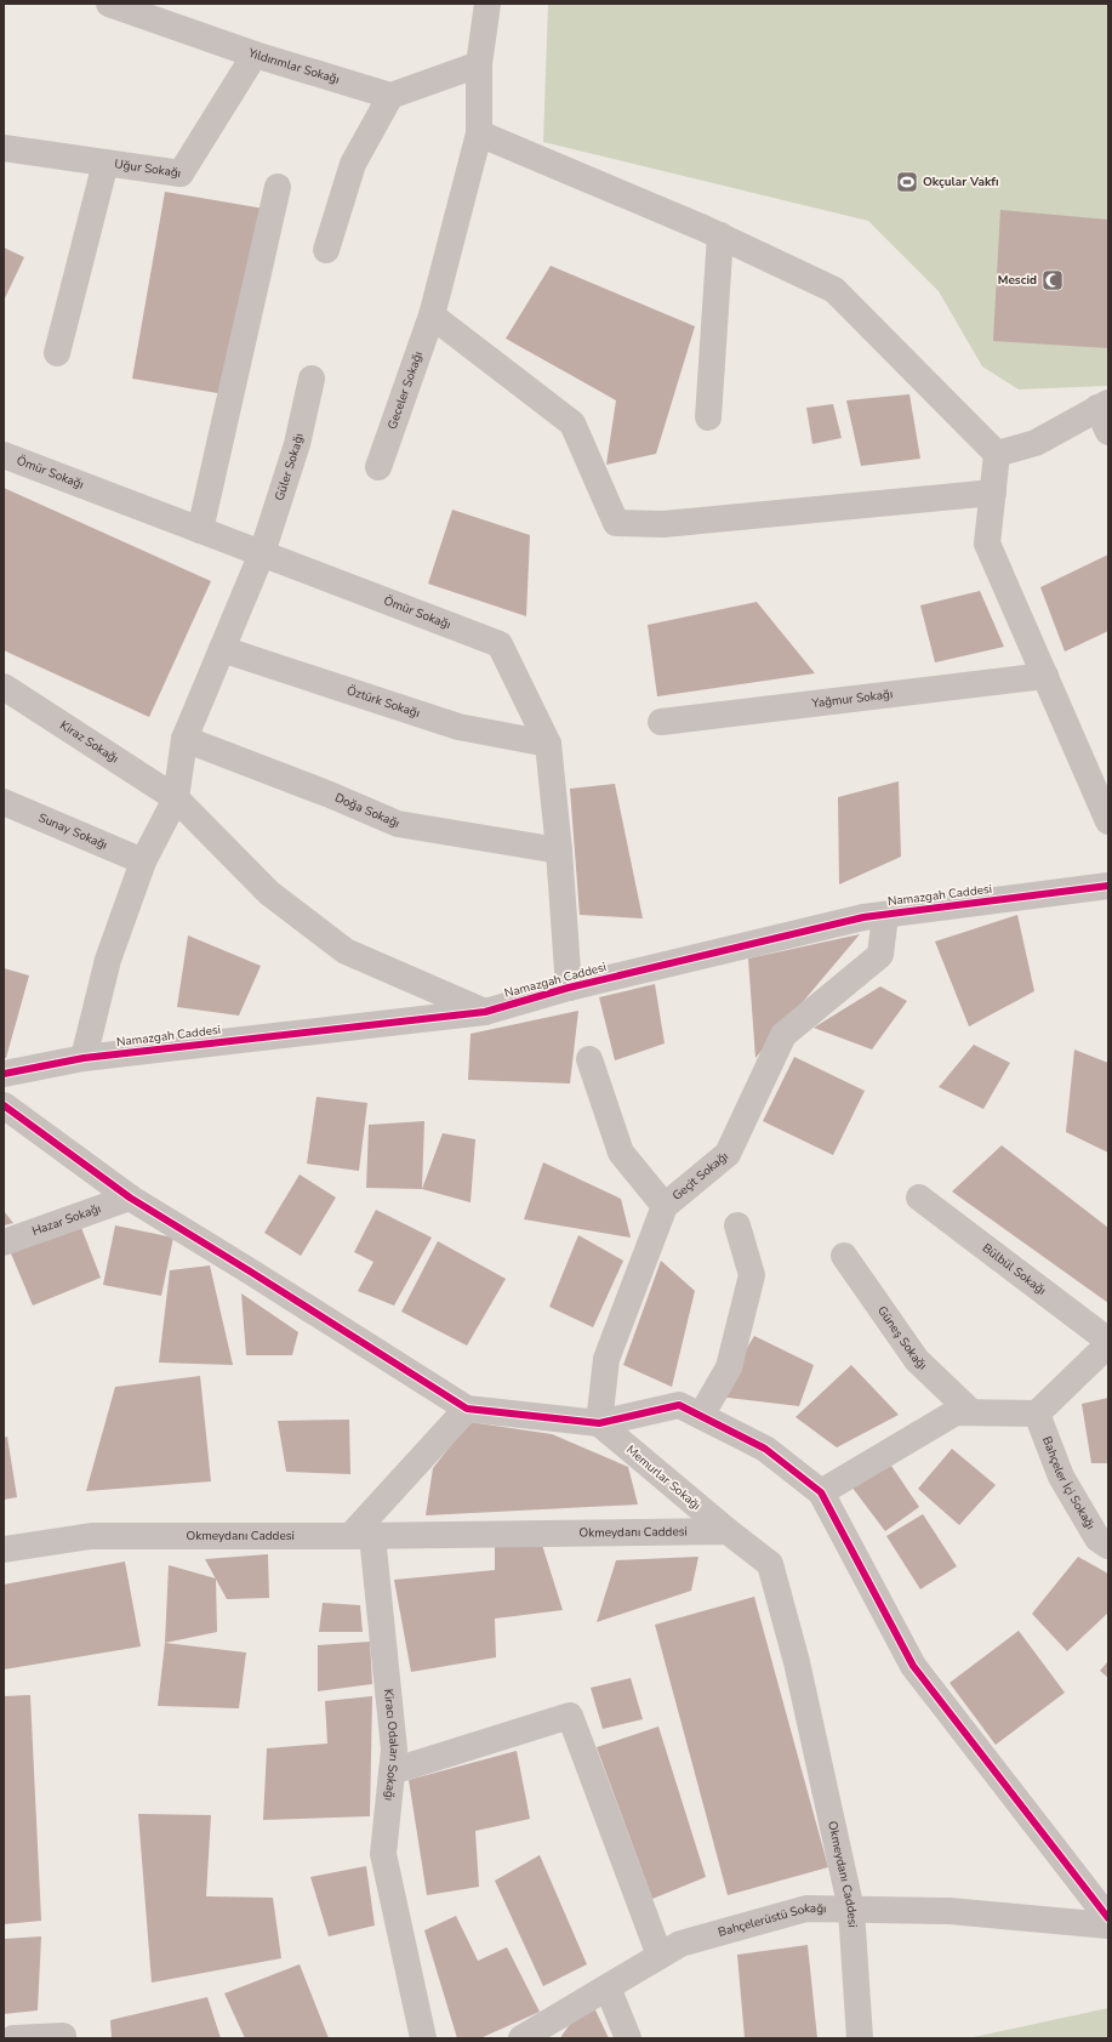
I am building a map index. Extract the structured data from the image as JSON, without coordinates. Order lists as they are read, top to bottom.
{
  "streets": {
    "street": [
      "Yıldırımlar Sokağı",
      "Uğur Sokağı",
      "Geceler Sokağı",
      "Güler Sokağı",
      "Ömür Sokağı",
      "Yağmur Sokağı",
      "Öztürk Sokağı",
      "Kiraz Sokağı",
      "Doğa Sokağı",
      "Sunay Sokağı",
      "Namazgah Caddesi",
      "Geçit Sokağı",
      "Hazar Sokağı",
      "Bülbül Sokağı",
      "Güneş Sokağı",
      "Memurlar Sokağı",
      "Bahçeler İçi Sokağı",
      "Okmeydanı Caddesi",
      "Kiracı Odaları Sokağı",
      "Bahçelerüstü Sokağı"
    ]
  },
  "crossings": [
    ["Yıldırımlar Sokağı", "Uğur Sokağı"],
    ["Güler Sokağı", "Ömür Sokağı"],
    ["Güler Sokağı", "Öztürk Sokağı"],
    ["Güler Sokağı", "Kiraz Sokağı"],
    ["Güler Sokağı", "Doğa Sokağı"],
    ["Güler Sokağı", "Sunay Sokağı"],
    ["Güler Sokağı", "Namazgah Caddesi"],
    ["Ömür Sokağı", "Öztürk Sokağı"],
    ["Ömür Sokağı", "Doğa Sokağı"],
    ["Ömür Sokağı", "Namazgah Caddesi"],
    ["Kiraz Sokağı", "Namazgah Caddesi"],
    ["Namazgah Caddesi", "Geçit Sokağı"],
    ["Geçit Sokağı", "Memurlar Sokağı"],
    ["Memurlar Sokağı", "Okmeydanı Caddesi"],
    ["Okmeydanı Caddesi", "Kiracı Odaları Sokağı"],
    ["Okmeydanı Caddesi", "Bahçelerüstü Sokağı"]
  ],
  "places": {
    "sports": ["Okçular Vakfı"],
    "mosque": ["Mescid"]
  }
}
